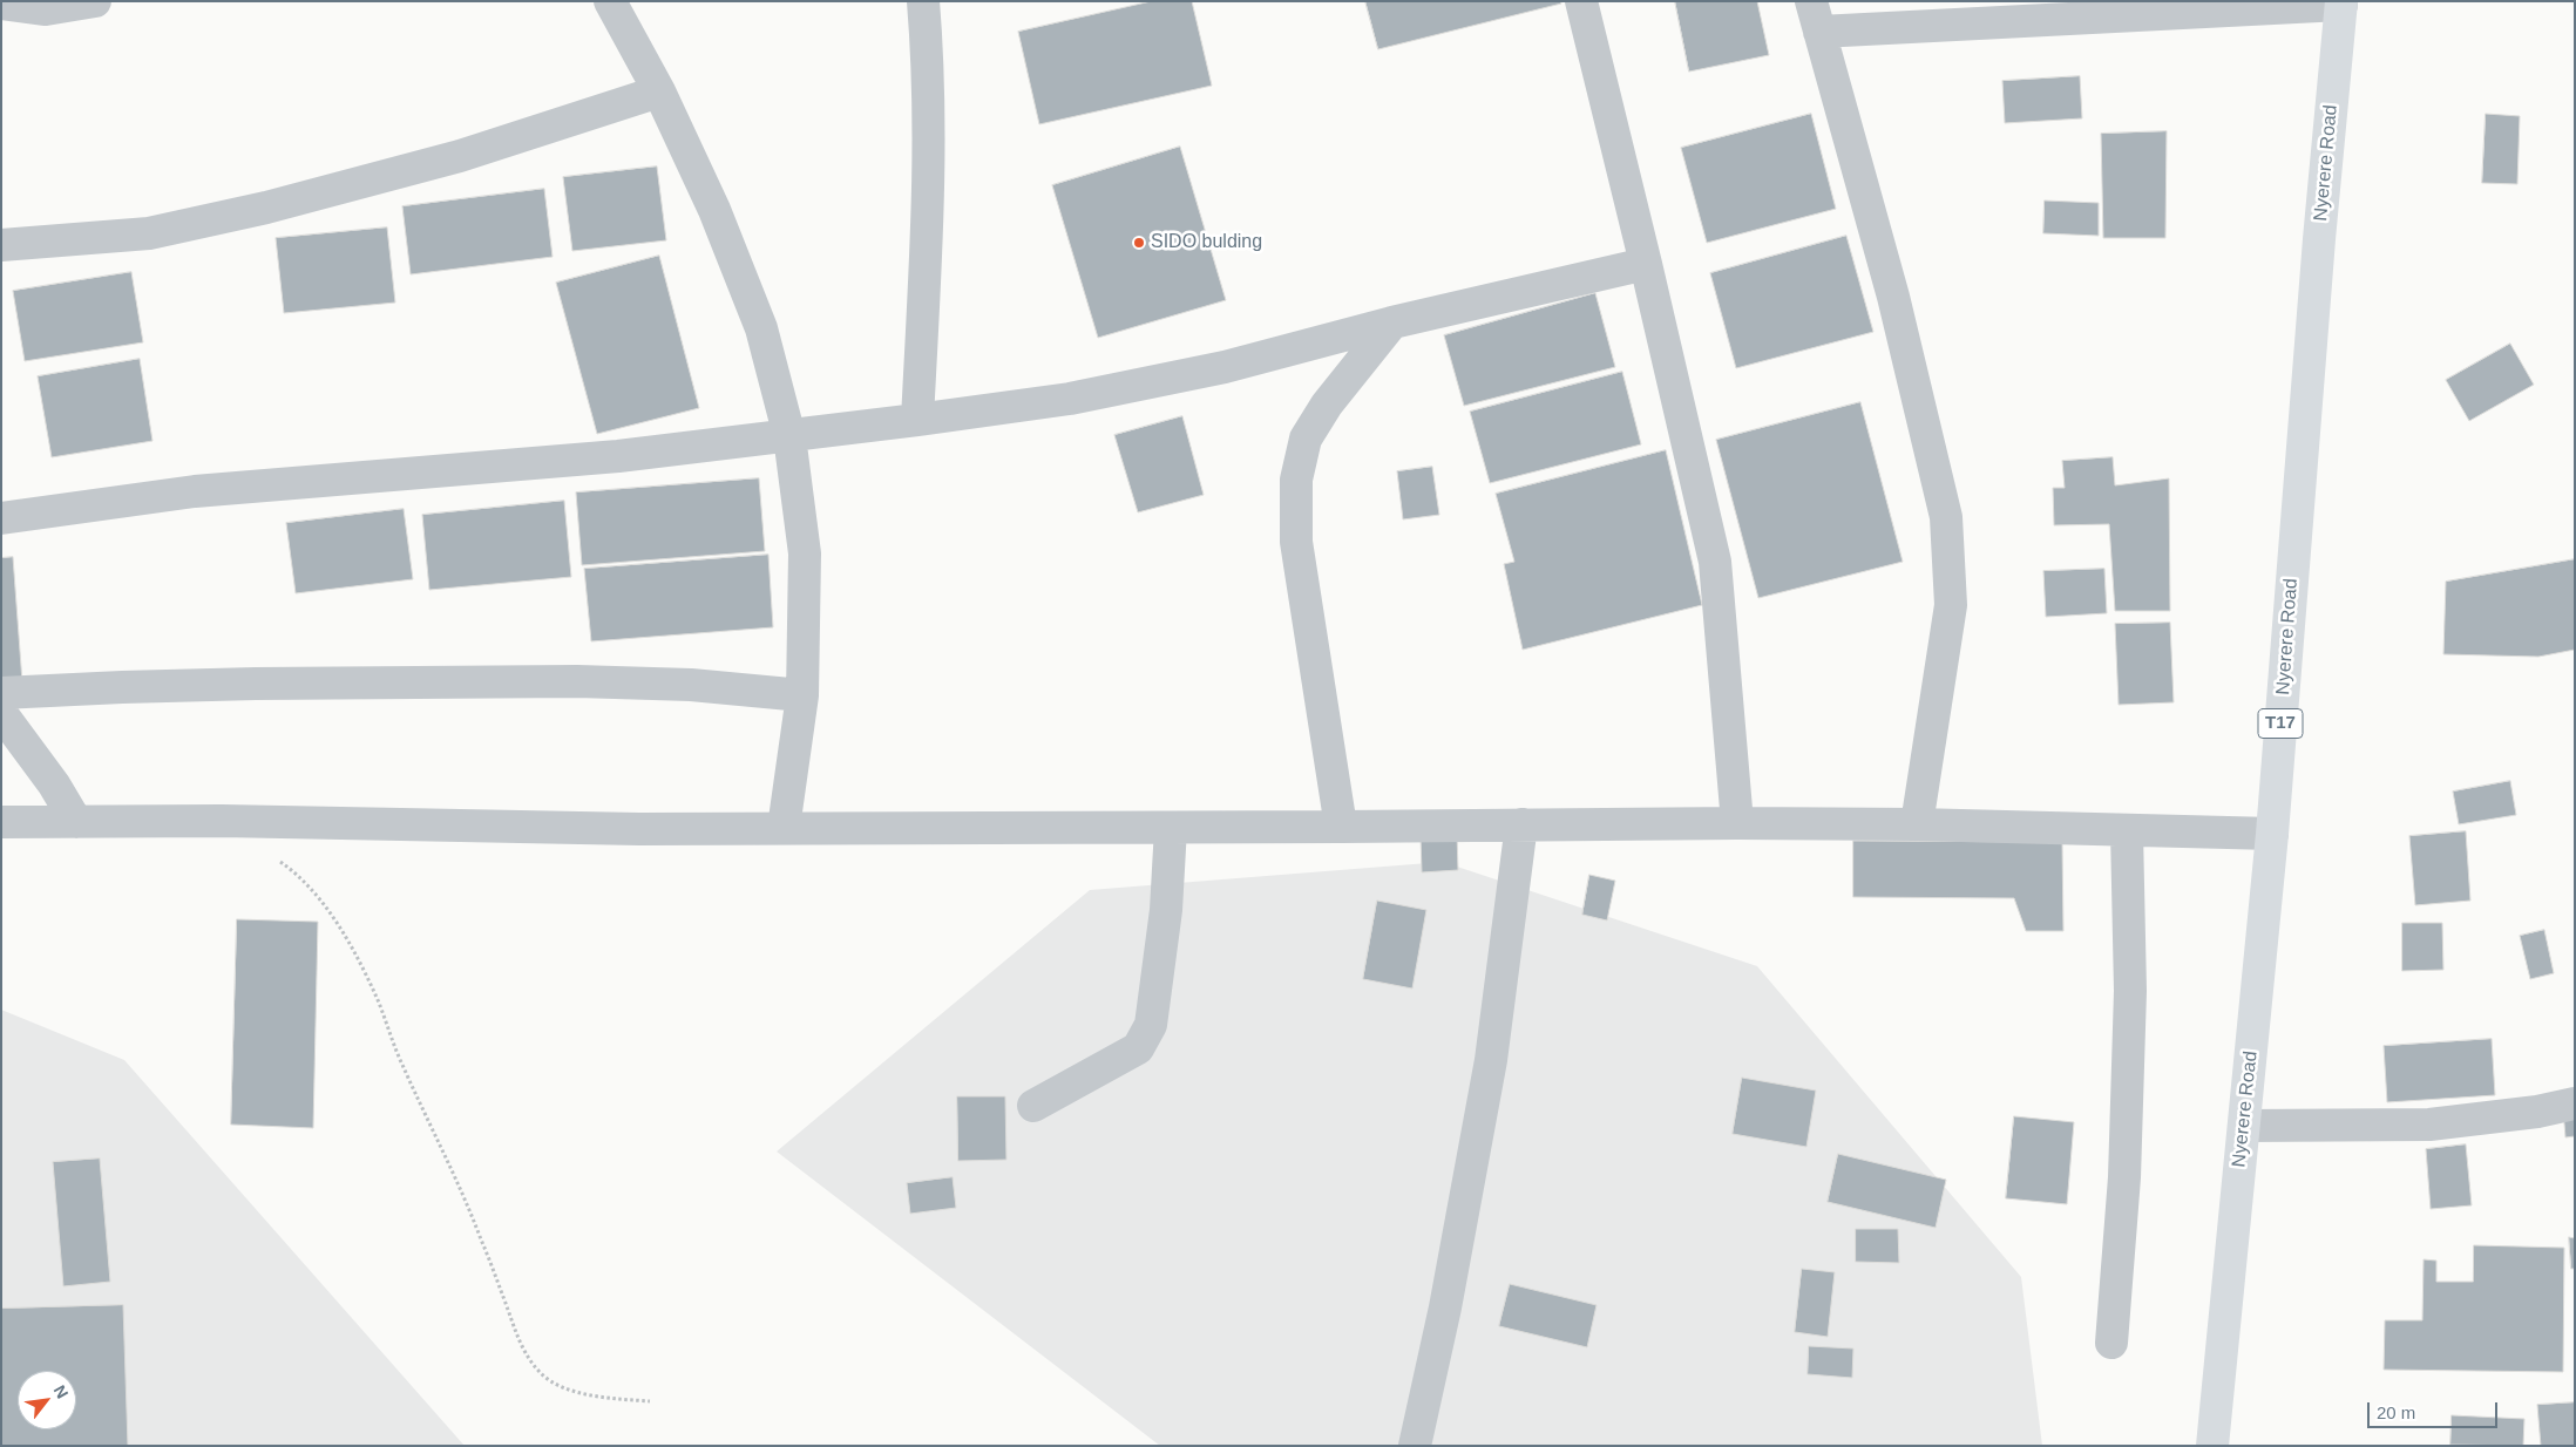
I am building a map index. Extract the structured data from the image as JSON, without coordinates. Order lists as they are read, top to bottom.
{
  "streets": {
    "main road": ["Nyerere Road", "T17"]
  },
  "places": ["SIDO bulding"],
  "scale_bar": "20 m",
  "north": "top right"
}
